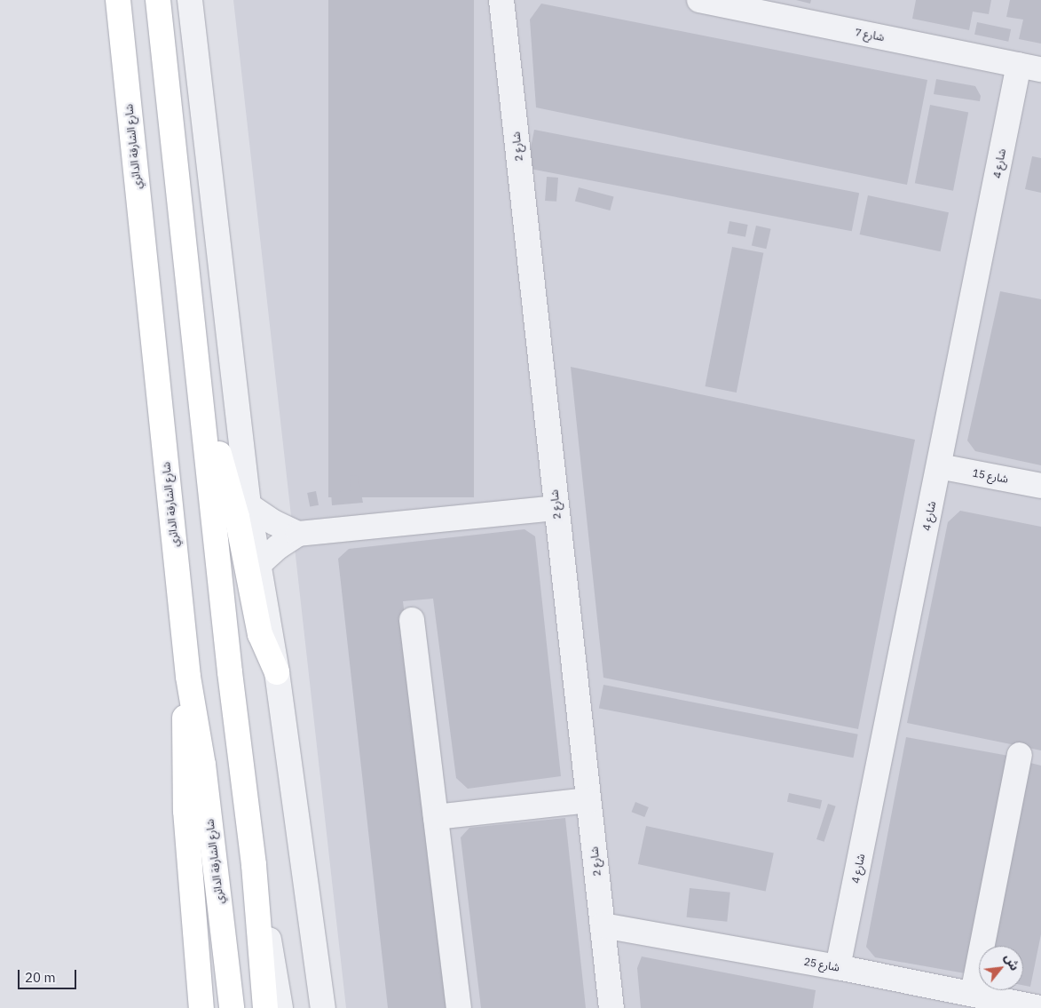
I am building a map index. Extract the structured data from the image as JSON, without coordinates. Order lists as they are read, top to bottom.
{
  "streets": {
    "highway": ["شارع الشارقة الدائري"],
    "street": [
      "شارع 7",
      "شارع 2",
      "شارع 4",
      "شارع 15",
      "شارع 25"
    ]
  },
  "crossings": [
    ["شارع 7", "شارع 4"],
    ["شارع 2", "شارع 25"],
    ["شارع 4", "شارع 15"],
    ["شارع 4", "شارع 25"]
  ],
  "scale_bar": "20 m",
  "north": "top right"
}
